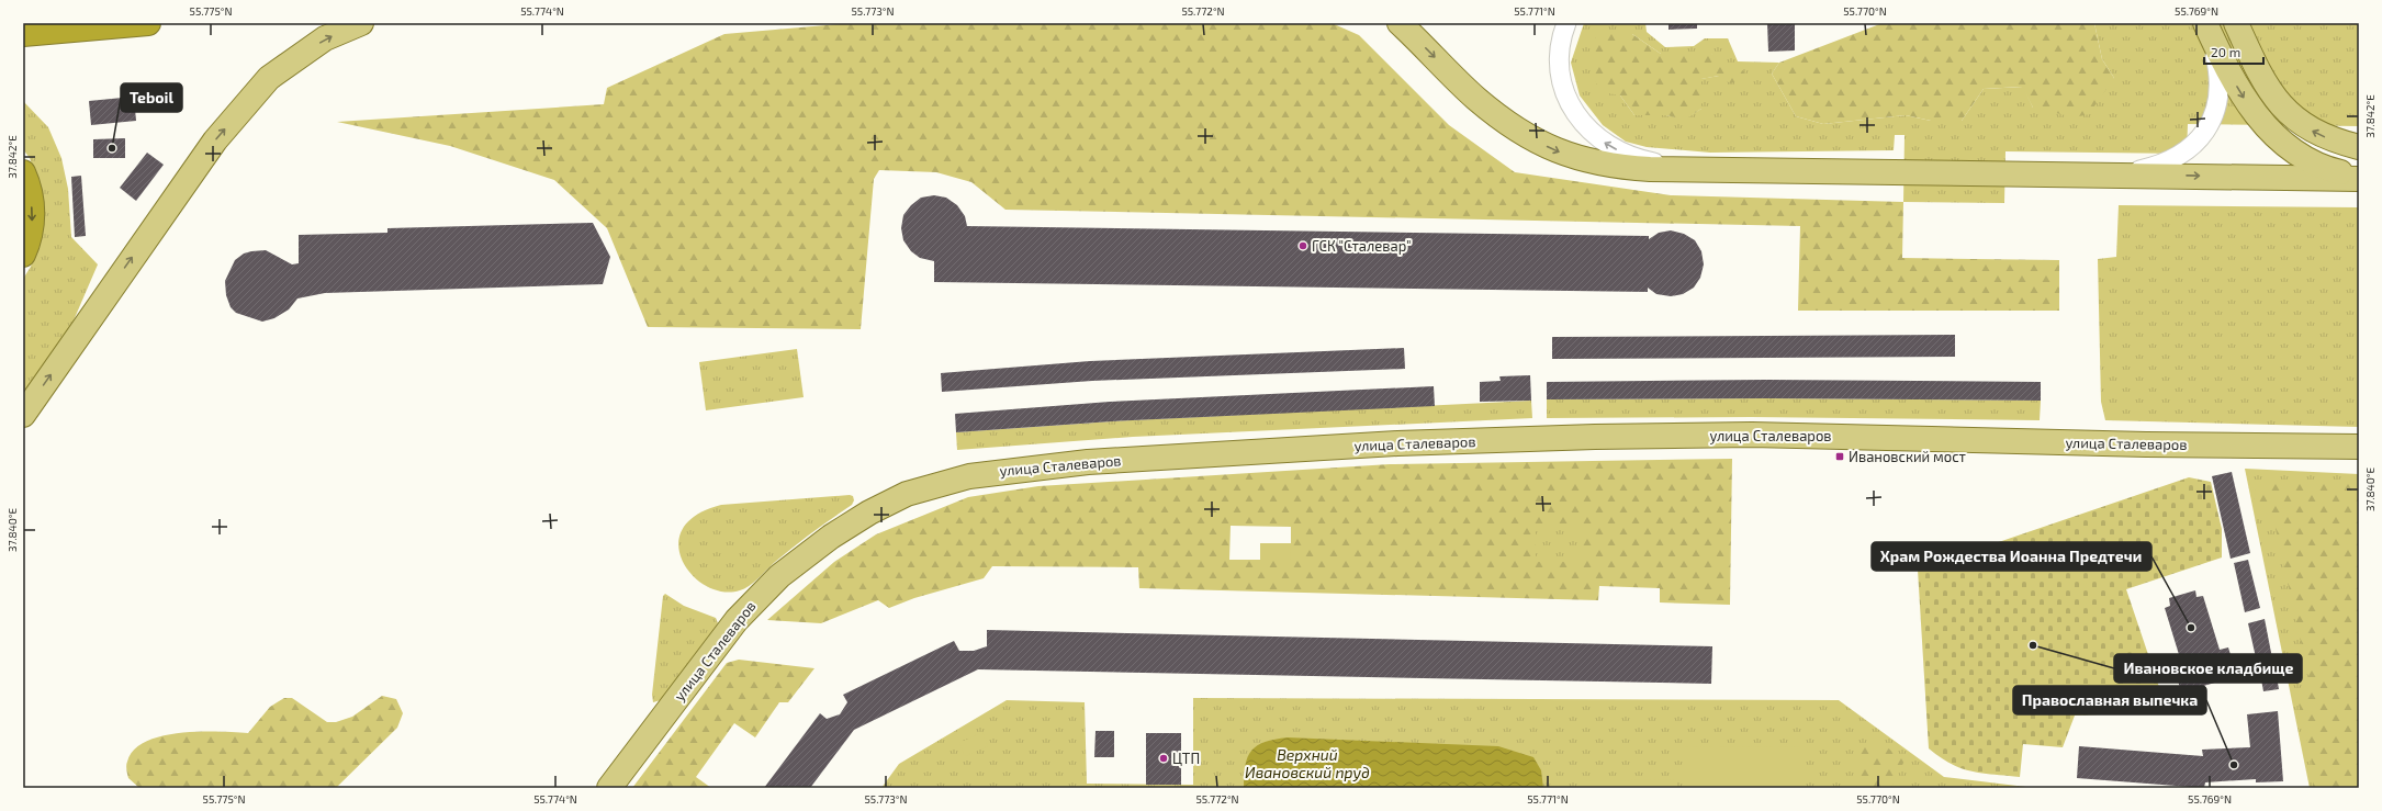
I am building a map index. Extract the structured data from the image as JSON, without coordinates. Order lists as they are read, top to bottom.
{
  "streets": {
    "main road": ["улица Сталеваров"]
  },
  "water": ["Верхний Ивановский пруд"],
  "places": {
    "other": [
      "Teboil",
      "ГСК \"Сталевар\"",
      "Храм Рождества Иоанна Предтечи",
      "Ивановское кладбище",
      "ЦТП",
      "Православная выпечка"
    ],
    "transit": ["Ивановский мост"]
  },
  "scale_bar": "20 m",
  "coordinates": [
    "55.775°N",
    "55.774°N",
    "55.773°N",
    "55.772°N",
    "55.771°N",
    "55.770°N",
    "55.769°N",
    "37.842°E",
    "37.840°E"
  ]
}
